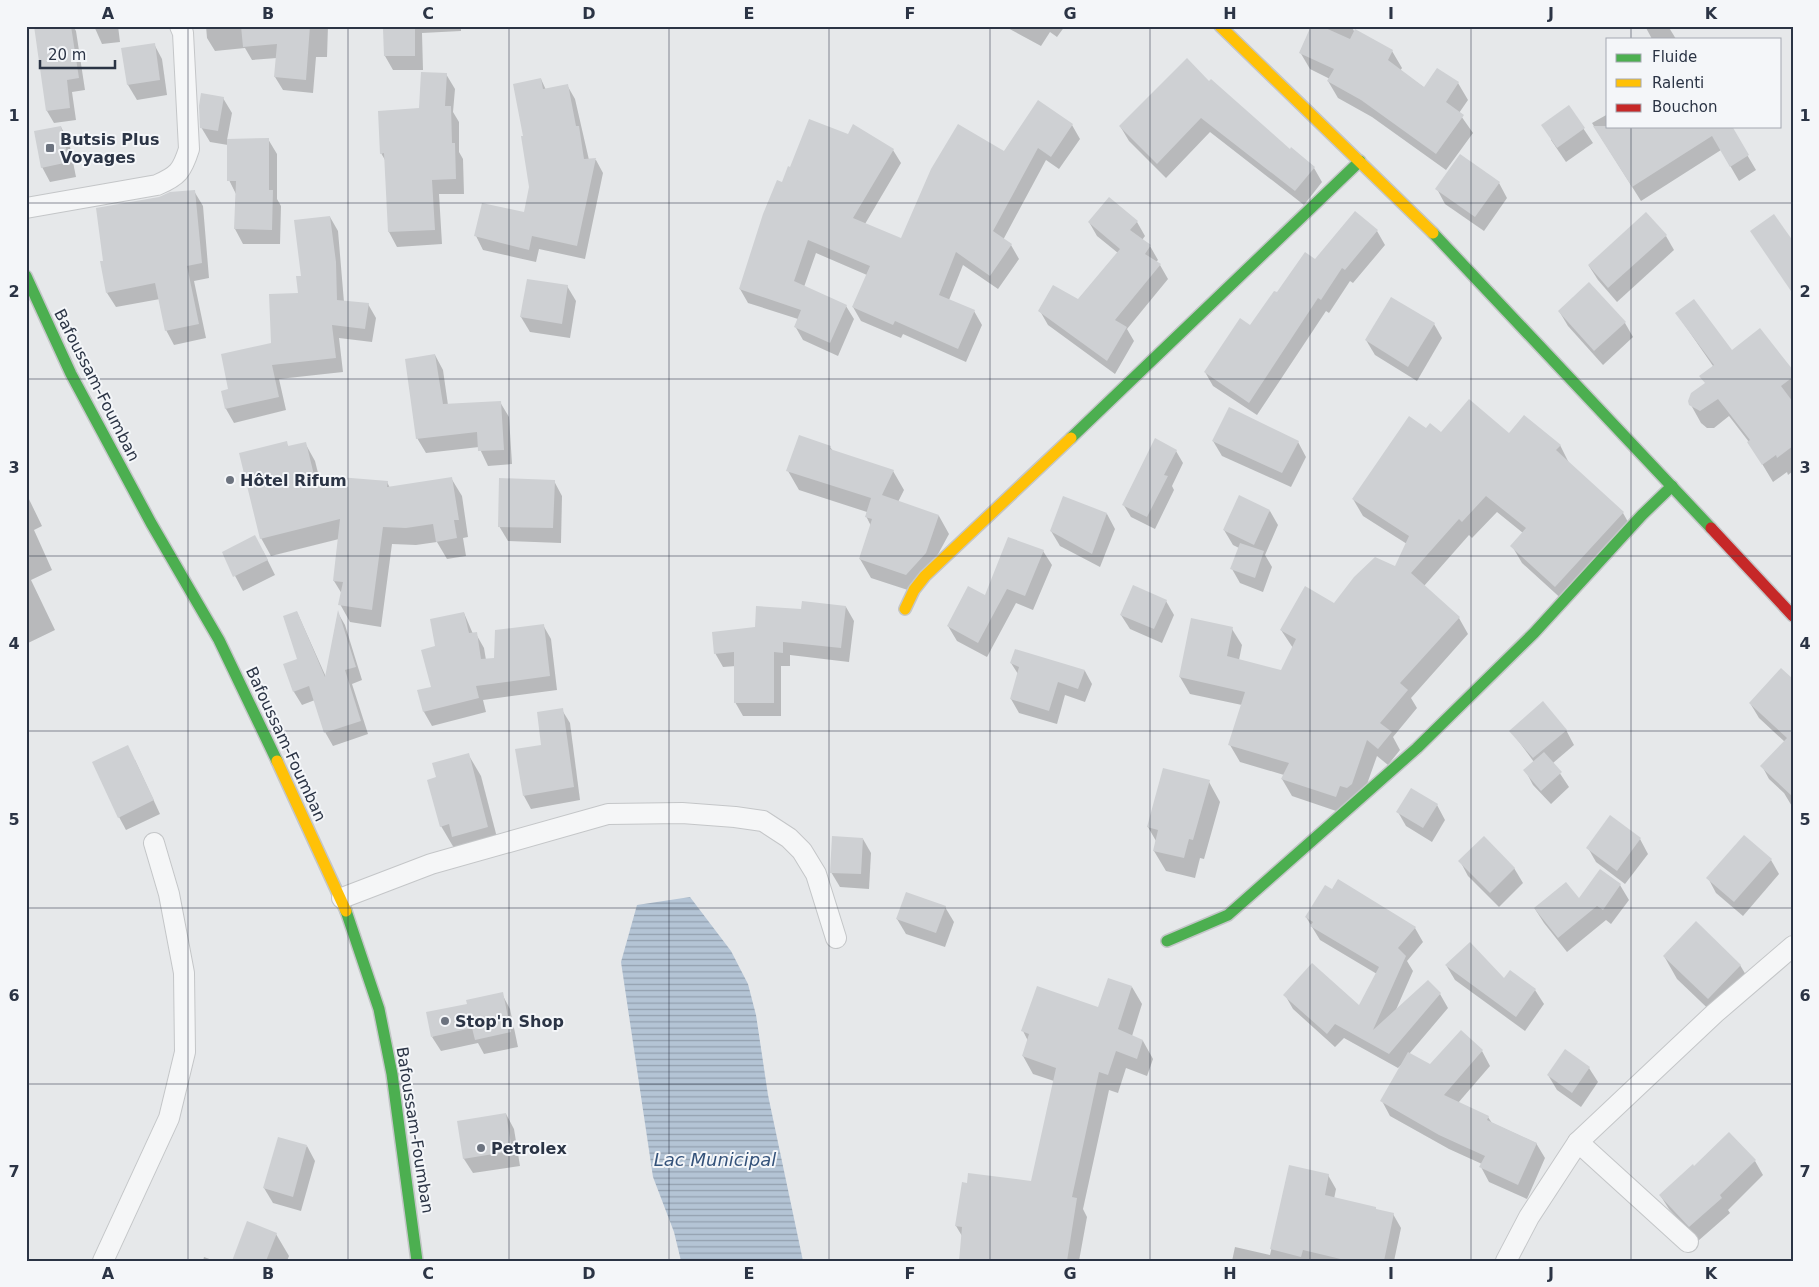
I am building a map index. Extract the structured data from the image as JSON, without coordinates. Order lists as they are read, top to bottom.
{
  "streets": {
    "main road": ["Bafoussam-Foumban"]
  },
  "water": ["Lac Municipal"],
  "places": {
    "transit": ["Butsis Plus Voyages"],
    "other": ["Hôtel Rifum", "Stop'n Shop", "Petrolex"]
  },
  "legend": ["Fluide", "Ralenti", "Bouchon"],
  "scale_bar": "20 m",
  "grid": {
    "columns": [
      "A",
      "B",
      "C",
      "D",
      "E",
      "F",
      "G",
      "H",
      "I",
      "J",
      "K"
    ],
    "rows": [
      "1",
      "2",
      "3",
      "4",
      "5",
      "6",
      "7"
    ]
  }
}
